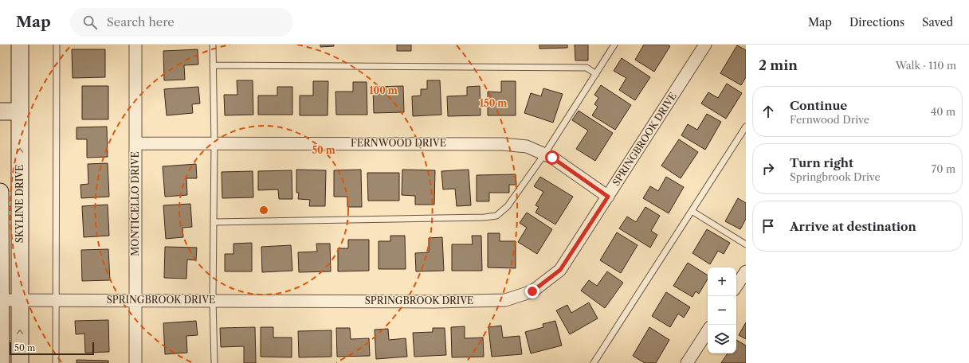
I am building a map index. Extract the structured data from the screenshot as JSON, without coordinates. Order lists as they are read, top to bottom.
{
  "streets": {
    "main road": ["SKYLINE DRIVE"],
    "street": ["SPRINGBROOK DRIVE", "FERNWOOD DRIVE", "MONTICELLO DRIVE"]
  },
  "crossings": [
    ["SPRINGBROOK DRIVE", "FERNWOOD DRIVE"],
    ["SPRINGBROOK DRIVE", "SKYLINE DRIVE"],
    ["SPRINGBROOK DRIVE", "MONTICELLO DRIVE"],
    ["FERNWOOD DRIVE", "MONTICELLO DRIVE"]
  ],
  "scale_bar": "50 m",
  "page": {
    "header": "Map",
    "search": "Search here",
    "nav": ["Map", "Directions", "Saved"],
    "heading": ["2 min", "Walk · 110 m"],
    "list": [
      ["Continue", "Fernwood Drive", "40 m"],
      ["Turn right", "Springbrook Drive", "70 m"],
      "Arrive at destination"
    ],
    "map_buttons": ["+", "−"],
    "scale": "50 m"
  },
  "rings": ["100 m", "150 m", "50 m"]
}
